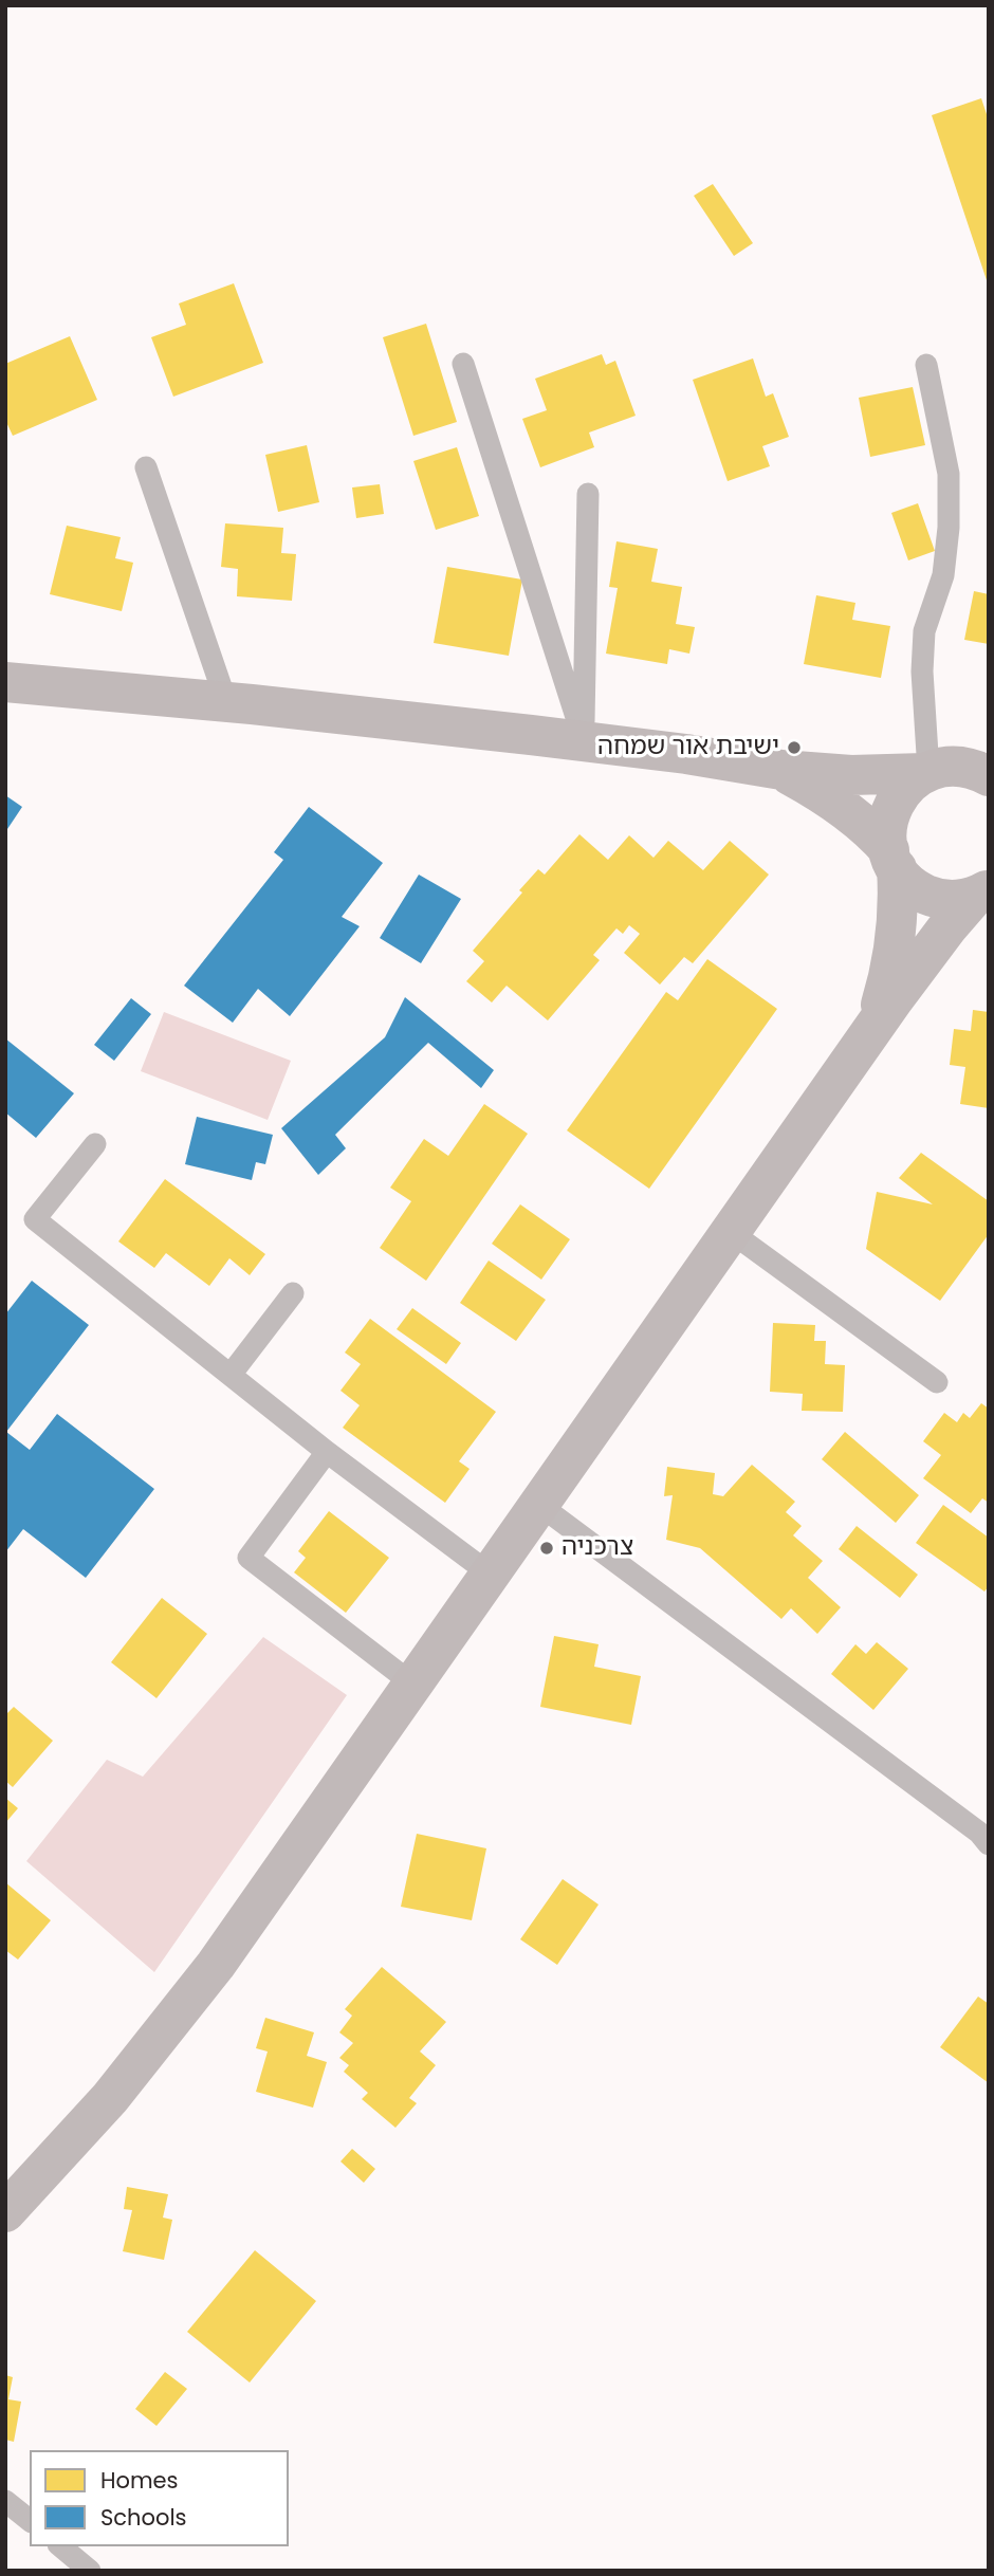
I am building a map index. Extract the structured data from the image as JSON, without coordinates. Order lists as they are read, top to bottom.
{
  "places": ["ישיבת אור שמחה", "צרכניה"],
  "legend": ["Homes", "Schools"]
}
